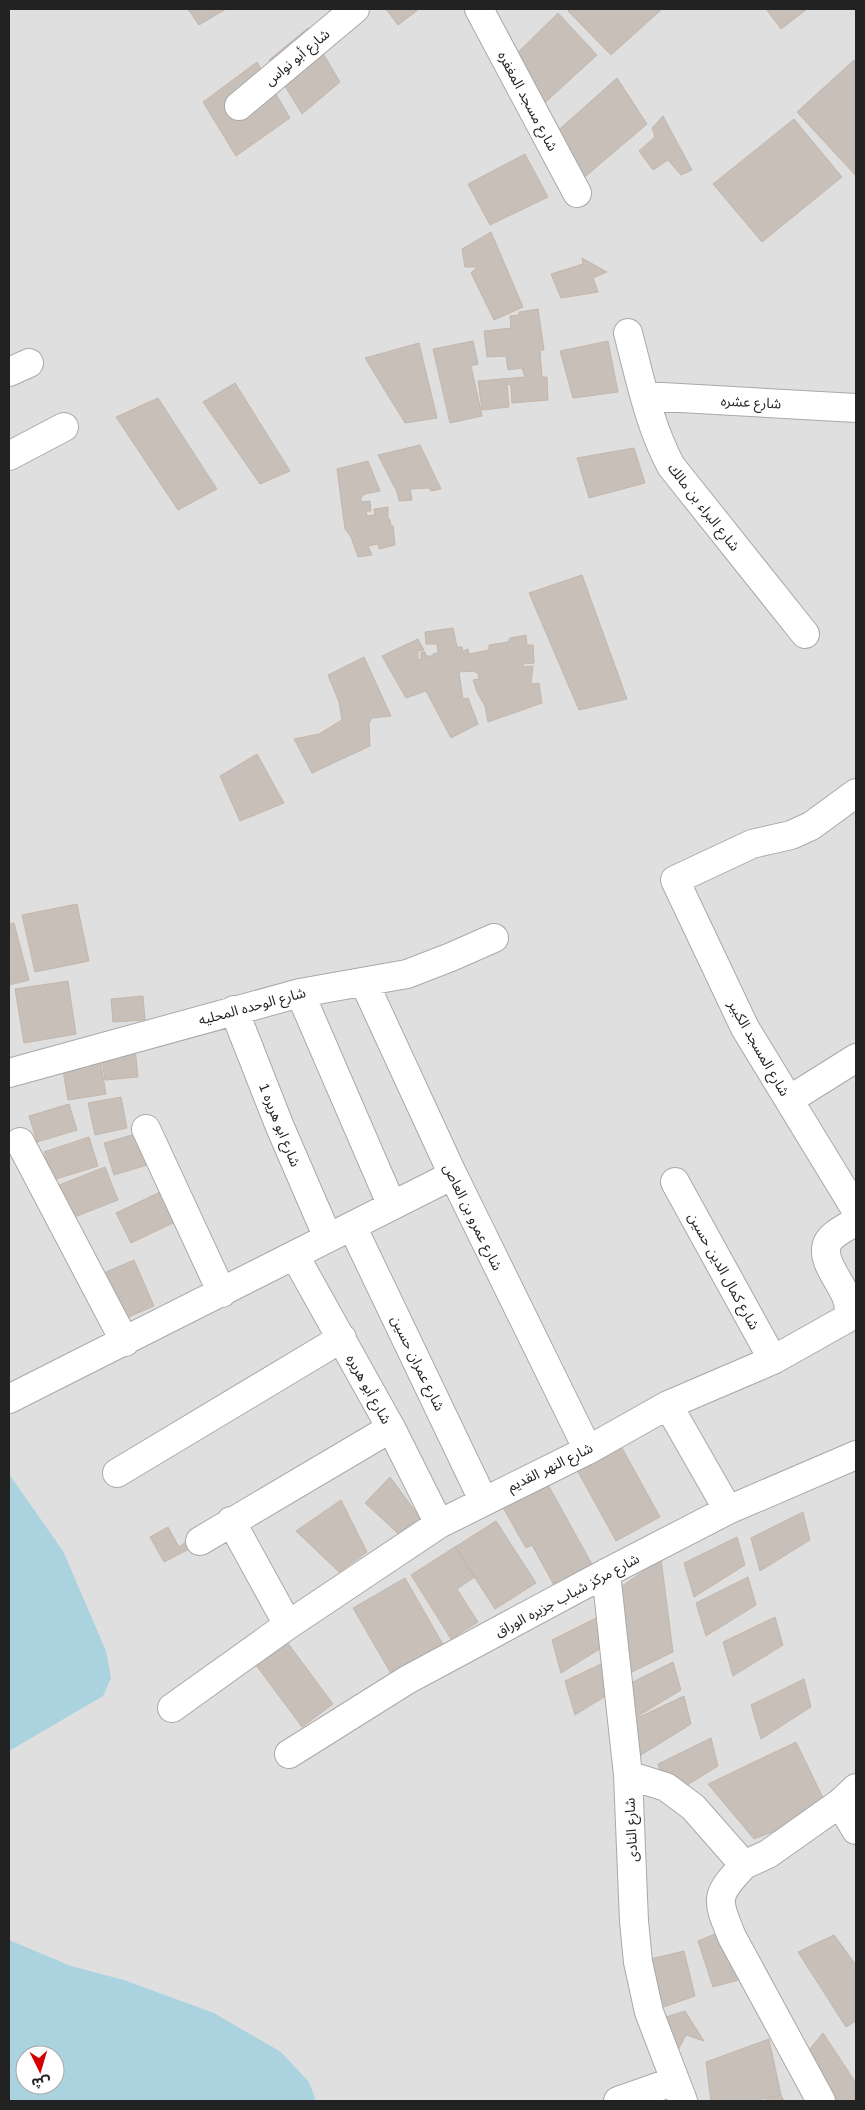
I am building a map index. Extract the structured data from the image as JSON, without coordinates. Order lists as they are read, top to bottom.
{
  "streets": {
    "street": [
      "شارع أبو نواس",
      "شارع مسجد المغفره",
      "شارع عشره",
      "شارع البراء بن مالك",
      "شارع الوحده المحليه",
      "شارع المسجد الكبير",
      "شارع ابو هريره 1",
      "شارع عمرو بن العاص",
      "شارع كمال الدين حسين",
      "شارع عمران حسين",
      "شارع أبو هريره",
      "شارع النهر القديم",
      "شارع مركز شباب جزيره الوراق",
      "شارع النادى"
    ]
  },
  "crossings": [
    ["شارع عشره", "شارع البراء بن مالك"],
    ["شارع الوحده المحليه", "شارع ابو هريره 1"],
    ["شارع الوحده المحليه", "شارع عمرو بن العاص"],
    ["شارع عمرو بن العاص", "شارع النهر القديم"],
    ["شارع كمال الدين حسين", "شارع النهر القديم"],
    ["شارع عمران حسين", "شارع النهر القديم"],
    ["شارع أبو هريره", "شارع النهر القديم"],
    ["شارع مركز شباب جزيره الوراق", "شارع النادى"]
  ],
  "north": "bottom"
}
